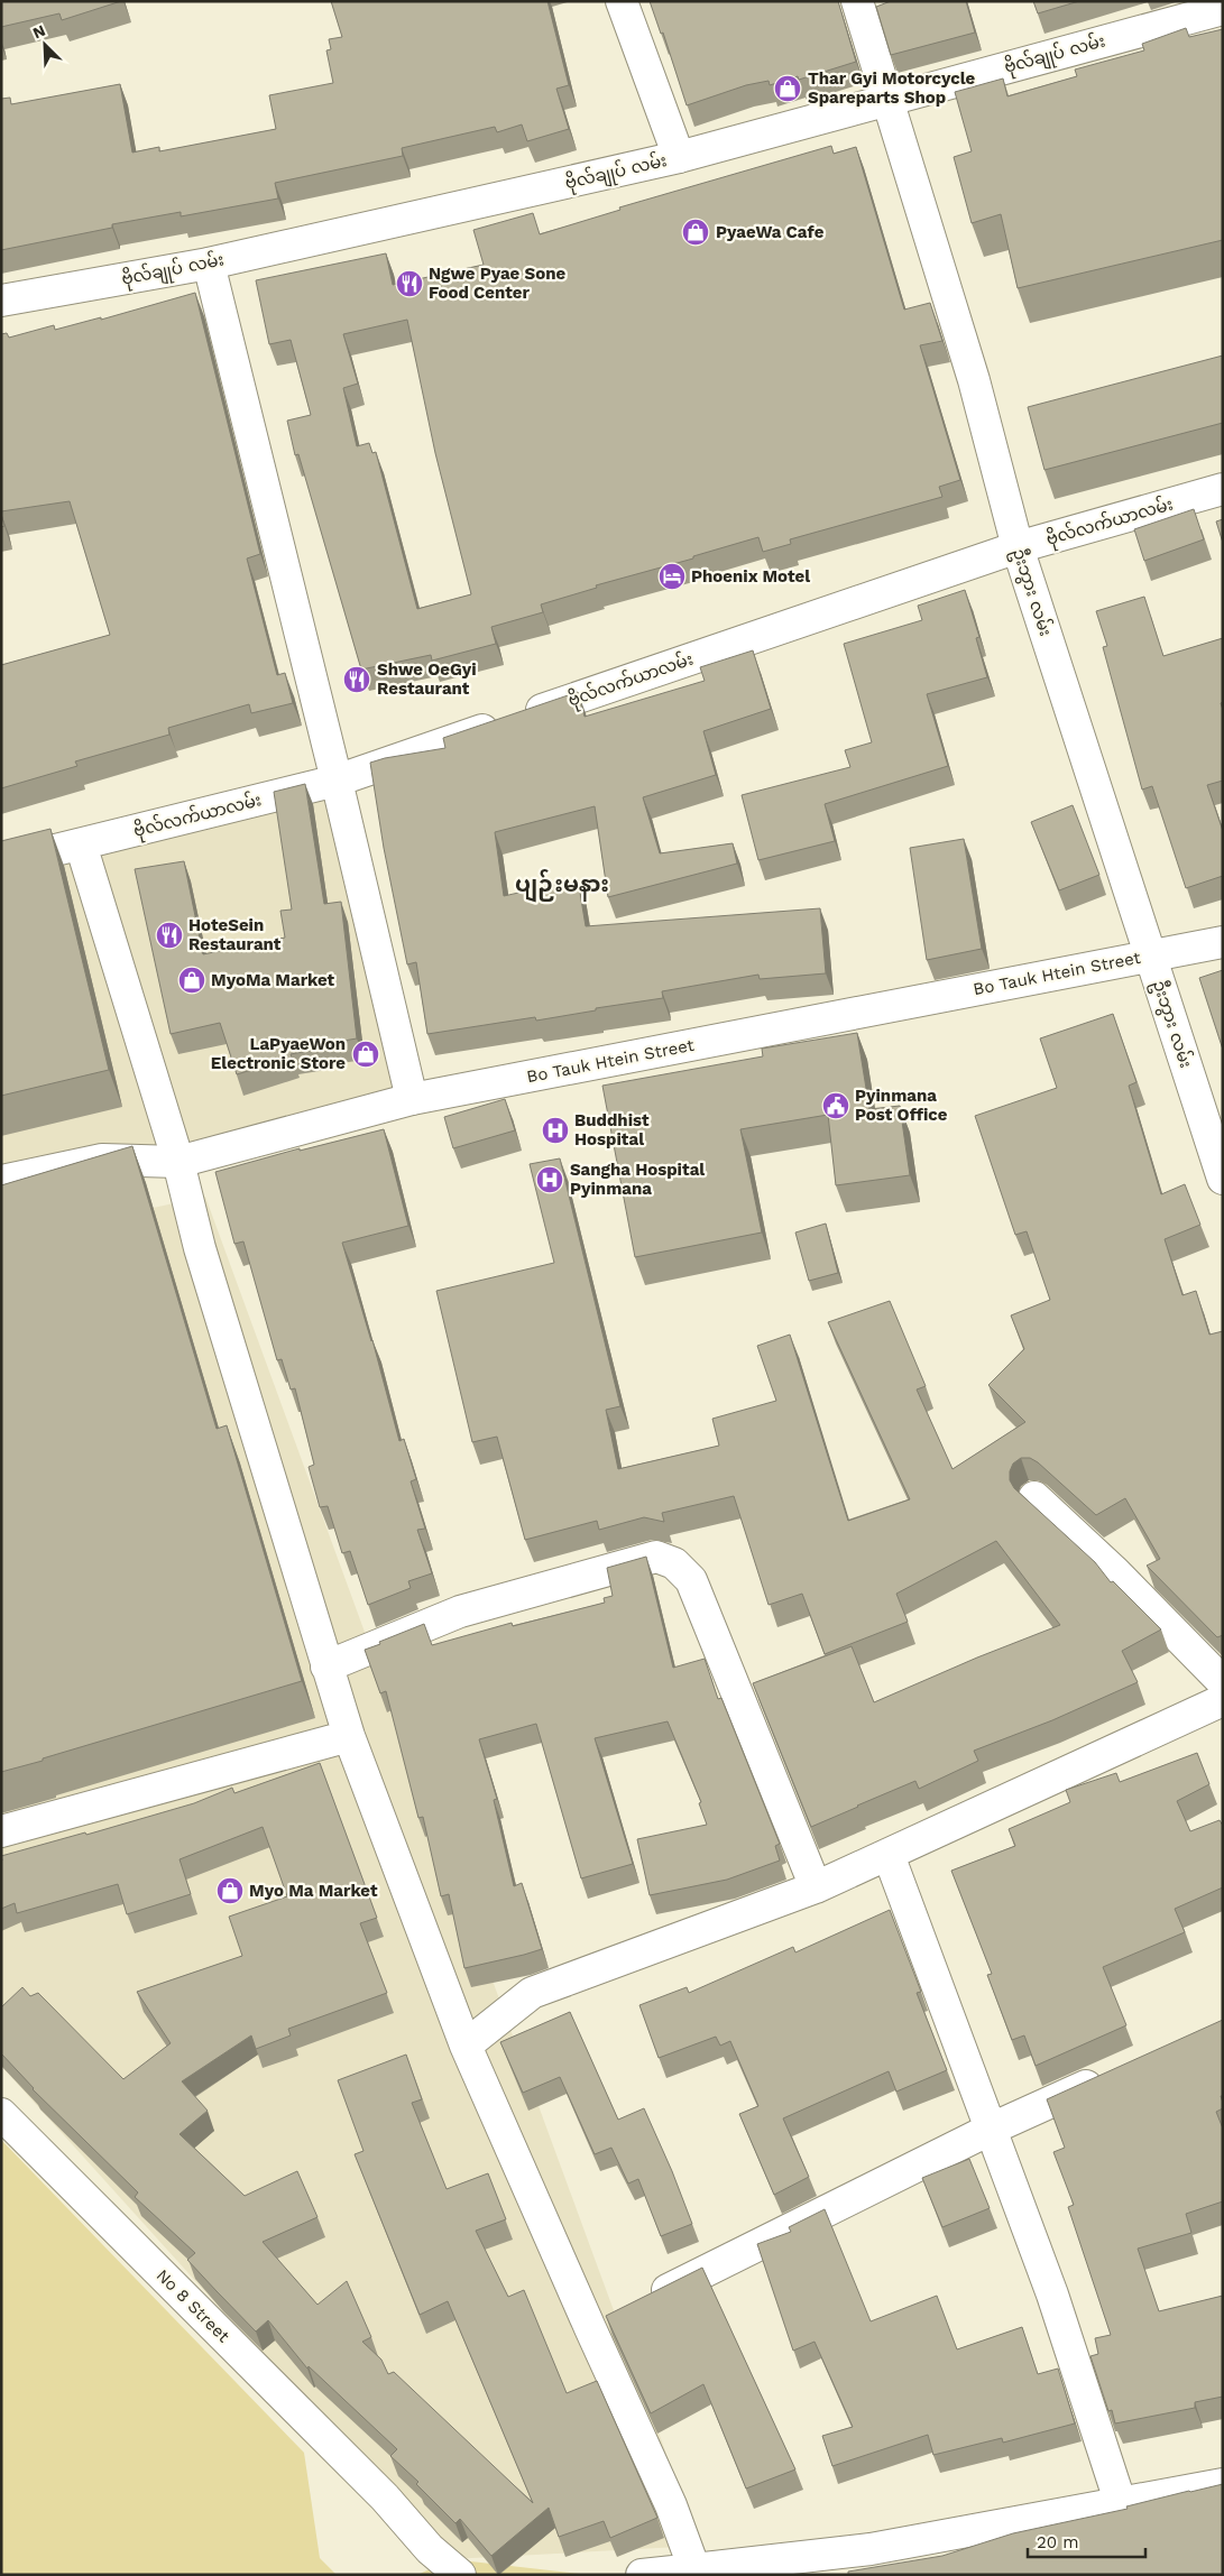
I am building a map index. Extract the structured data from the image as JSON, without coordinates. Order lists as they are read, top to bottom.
{
  "streets": {
    "street": [
      "ဗိုလ်ချုပ် လမ်း",
      "ဗိုလ်လက်ယာလမ်း",
      "ဦးဘွား လမ်း",
      "Bo Tauk Htein Street",
      "No 8 Street"
    ]
  },
  "crossings": [
    ["ဗိုလ်ချုပ် လမ်း", "ဦးဘွား လမ်း"],
    ["ဗိုလ်လက်ယာလမ်း", "ဦးဘွား လမ်း"],
    ["ဦးဘွား လမ်း", "Bo Tauk Htein Street"]
  ],
  "districts": ["ပျဉ်းမနား"],
  "places": {
    "shop": [
      "Thar Gyi Motorcycle Spareparts Shop",
      "PyaeWa Cafe",
      "MyoMa Market",
      "LaPyaeWon Electronic Store",
      "Myo Ma Market"
    ],
    "restaurant": ["Ngwe Pyae Sone Food Center", "Shwe OeGyi Restaurant", "HoteSein Restaurant"],
    "hotel": ["Phoenix Motel"],
    "public building": ["Pyinmana Post Office"],
    "hospital": ["Buddhist Hospital", "Sangha Hospital Pyinmana"]
  },
  "scale_bar": "20 m",
  "north": "top left"
}
